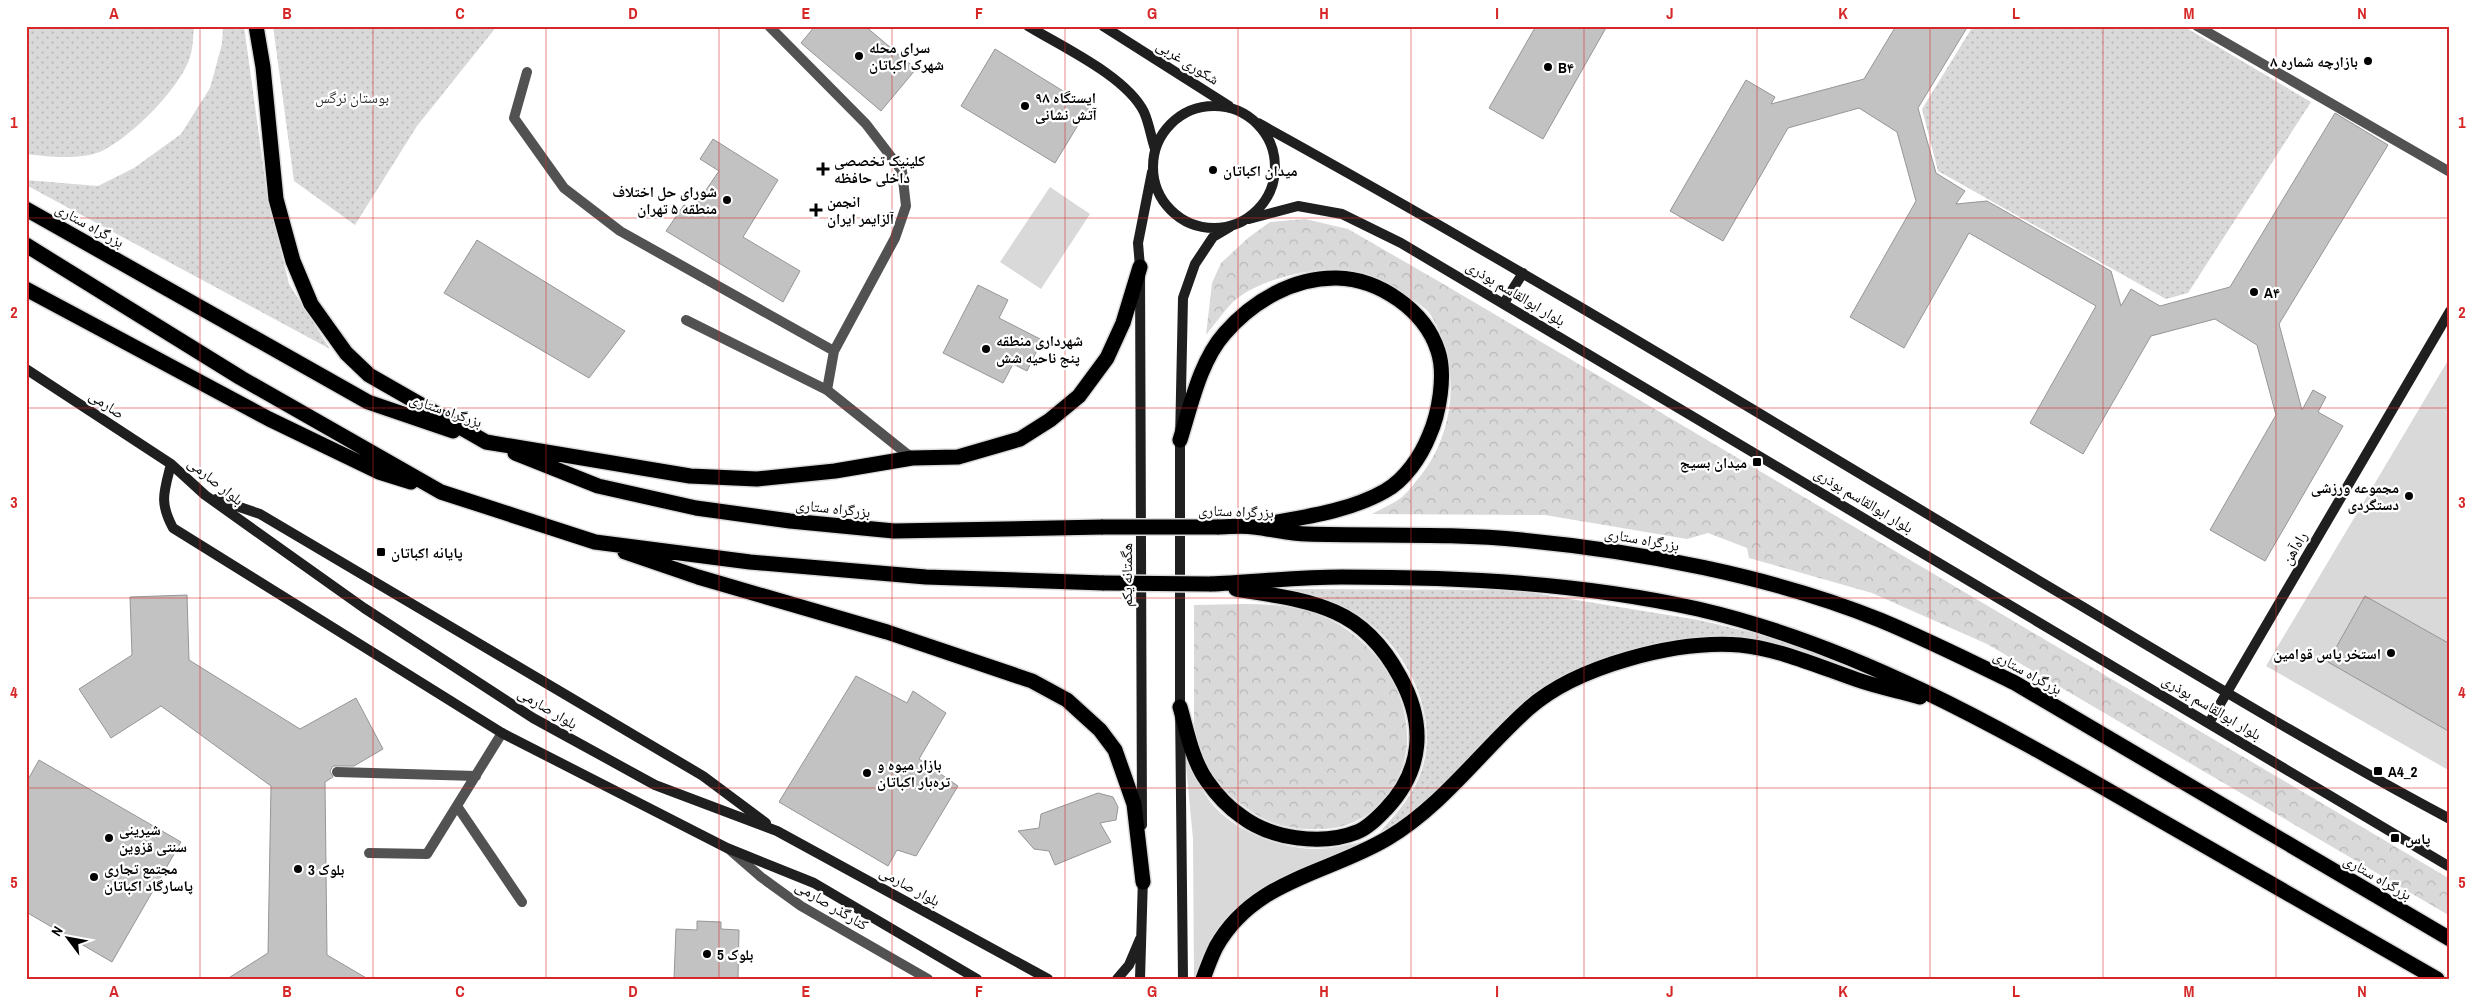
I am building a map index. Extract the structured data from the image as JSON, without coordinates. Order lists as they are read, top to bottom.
{
  "streets": {
    "highway": ["بزرگراه ستاری"],
    "street": [
      "شکوری غربی",
      "بلوار ابوالقاسم بوذری",
      "صارمی",
      "بلوار صارمی",
      "راه‌آهن",
      "هگمتانه یکم",
      "کنارگذر صارمی"
    ]
  },
  "crossings": [
    ["شکوری غربی", "بلوار ابوالقاسم بوذری"],
    ["شکوری غربی", "هگمتانه یکم"],
    ["بلوار ابوالقاسم بوذری", "راه‌آهن"],
    ["بلوار ابوالقاسم بوذری", "هگمتانه یکم"],
    ["صارمی", "بلوار صارمی"],
    ["بلوار صارمی", "کنارگذر صارمی"]
  ],
  "parks": ["بوستان نرگس"],
  "places": {
    "other": [
      "سرای محله شهرک اکباتان",
      "بازارچه شماره ۸",
      "B۴",
      "ایستگاه ۹۸ آتش نشانی",
      "میدان اکباتان",
      "شورای حل اختلاف منطقه ۵ تهران",
      "A۴",
      "شهرداری منطقه پنج ناحیه شش",
      "مجموعه ورزشی دستگردی",
      "استخر پاس قوامین",
      "بازار میوه و تره‌بار اکباتان",
      "شیرینی سنتی قزوین",
      "بلوک 3",
      "مجتمع تجاری پاسارگاد اکباتان",
      "بلوک 5"
    ],
    "health": ["کلینیک تخصصی داخلی حافظه", "انجمن آلزایمر ایران"],
    "transit": [
      "میدان بسیج",
      "پایانه اکباتان",
      "A4_2",
      "پاس"
    ]
  },
  "north": "top left",
  "grid": {
    "columns": [
      "A",
      "B",
      "C",
      "D",
      "E",
      "F",
      "G",
      "H",
      "I",
      "J",
      "K",
      "L",
      "M",
      "N"
    ],
    "rows": [
      "1",
      "2",
      "3",
      "4",
      "5"
    ]
  }
}
